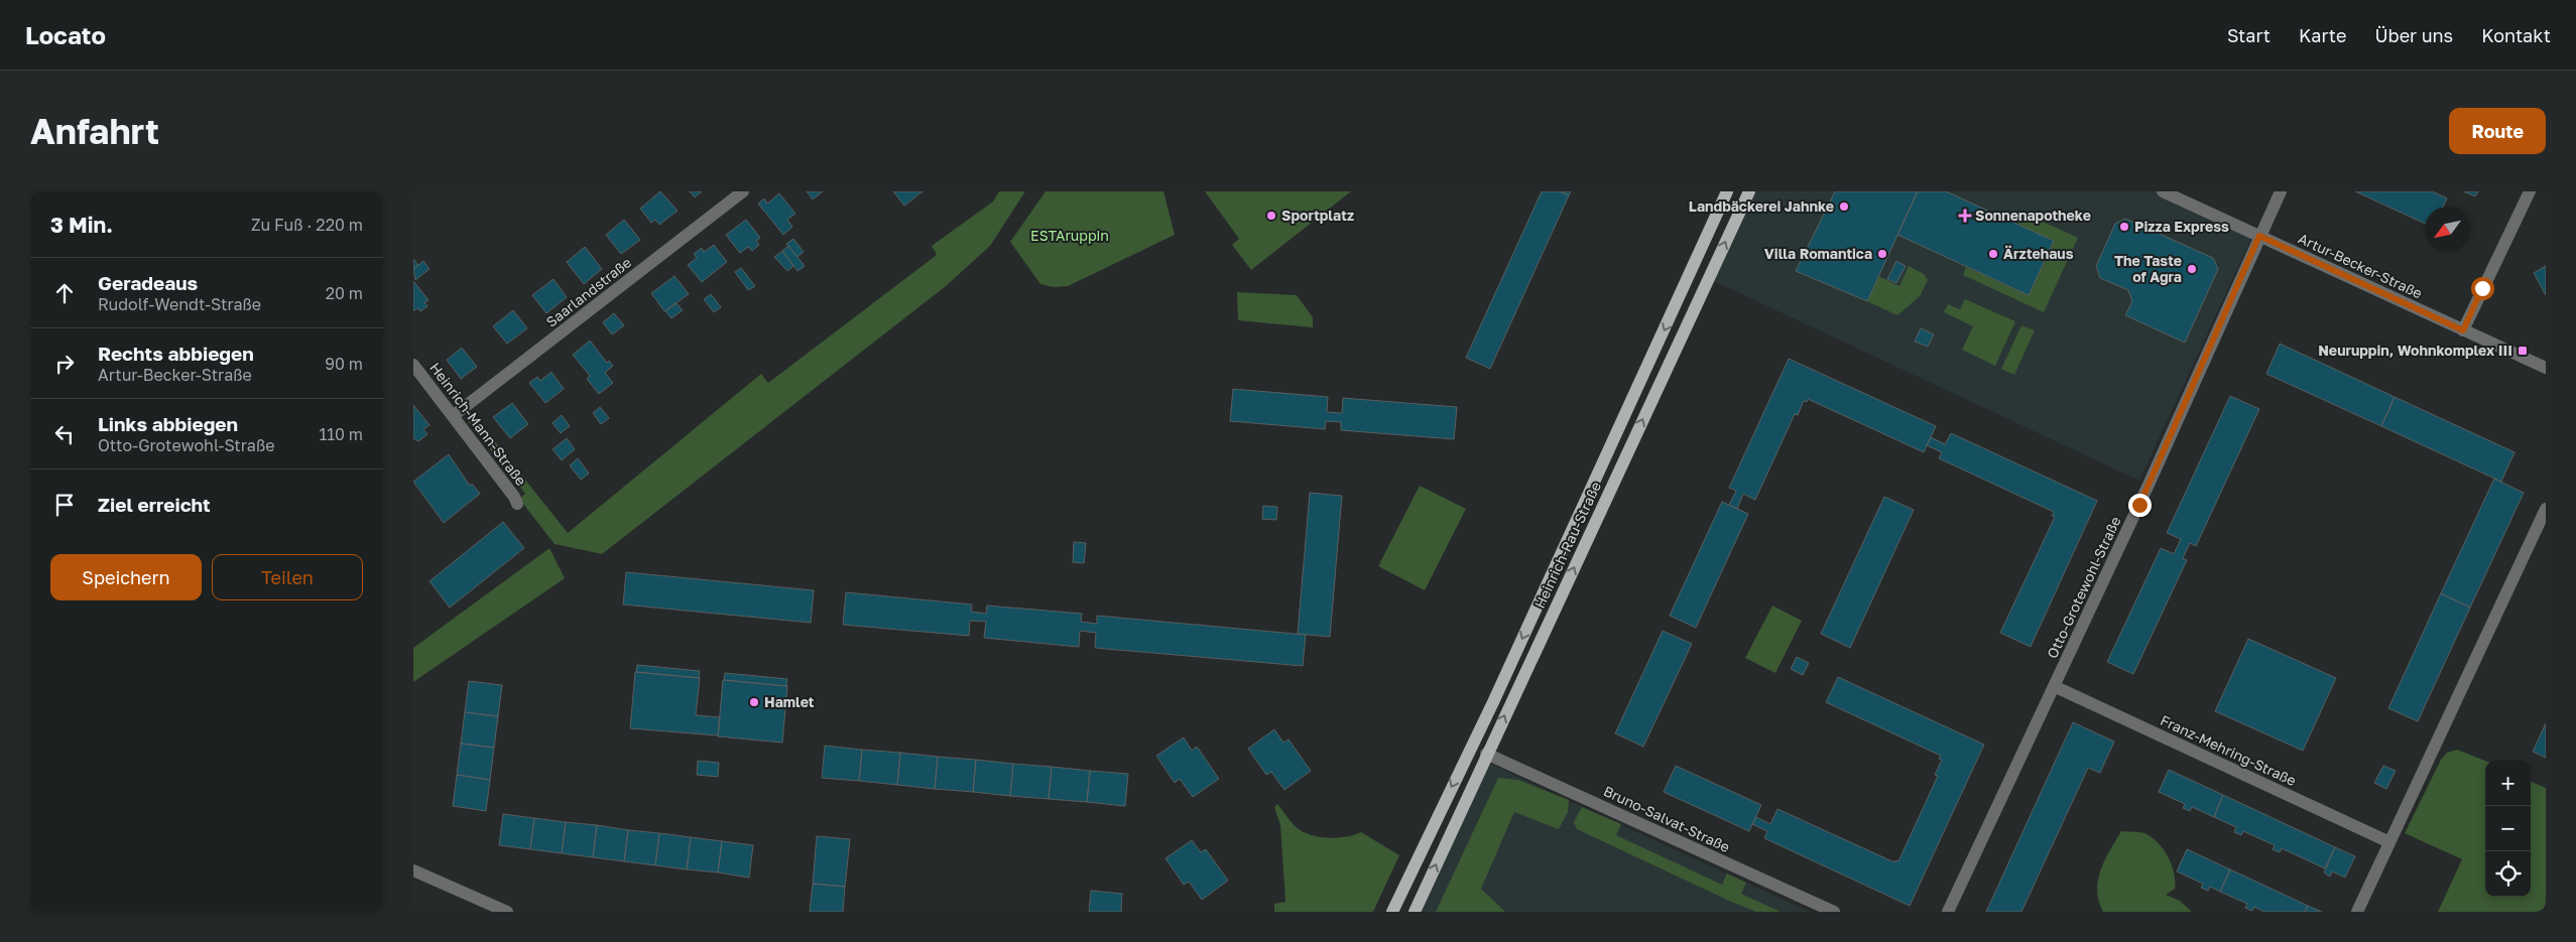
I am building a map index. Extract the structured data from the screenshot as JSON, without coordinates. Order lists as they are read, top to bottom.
{
  "streets": {
    "main road": ["Heinrich-Rau-Straße"],
    "street": [
      "Artur-Becker-Straße",
      "Saarlandstraße",
      "Heinrich-Mann-Straße",
      "Otto-Grotewohl-Straße",
      "Franz-Mehring-Straße",
      "Bruno-Salvat-Straße"
    ]
  },
  "crossings": [
    ["Artur-Becker-Straße", "Otto-Grotewohl-Straße"],
    ["Saarlandstraße", "Heinrich-Mann-Straße"],
    ["Heinrich-Rau-Straße", "Bruno-Salvat-Straße"],
    ["Otto-Grotewohl-Straße", "Franz-Mehring-Straße"]
  ],
  "parks": ["ESTAruppin"],
  "places": {
    "other": [
      "Landbäckerei Jahnke",
      "Sportplatz",
      "Pizza Express",
      "Villa Romantica",
      "Ärztehaus",
      "The Taste of Agra",
      "Hamlet"
    ],
    "health": ["Sonnenapotheke"],
    "transit": ["Neuruppin, Wohnkomplex III"]
  },
  "north": "bottom left",
  "page": {
    "header": "Locato",
    "nav": [
      "Start",
      "Karte",
      "Über uns",
      "Kontakt"
    ],
    "buttons": [
      "Route",
      ["Speichern", "Teilen"]
    ],
    "title": "Anfahrt",
    "heading": ["3 Min.", "Zu Fuß · 220 m"],
    "list": [
      ["Geradeaus", "Rudolf-Wendt-Straße", "20 m"],
      ["Rechts abbiegen", "Artur-Becker-Straße", "90 m"],
      ["Links abbiegen", "Otto-Grotewohl-Straße", "110 m"],
      "Ziel erreicht"
    ],
    "map_buttons": ["+", "−"]
  }
}
